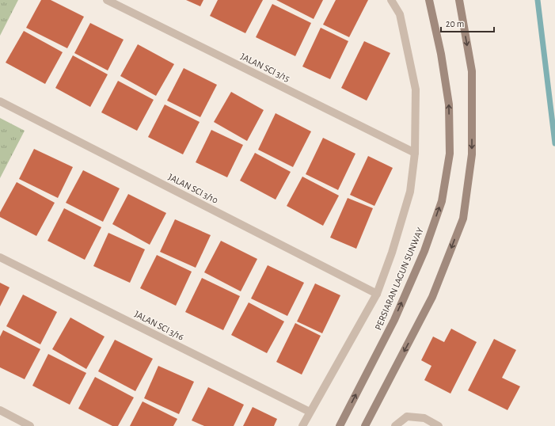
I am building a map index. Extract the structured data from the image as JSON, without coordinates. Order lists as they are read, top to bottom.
{
  "streets": {
    "main road": ["PERSIARAN LAGUN SUNWAY"],
    "street": ["JALAN SCI 3/15", "JALAN SCI 3/10", "JALAN SCI 3/16"]
  },
  "scale_bar": "20 m"
}
